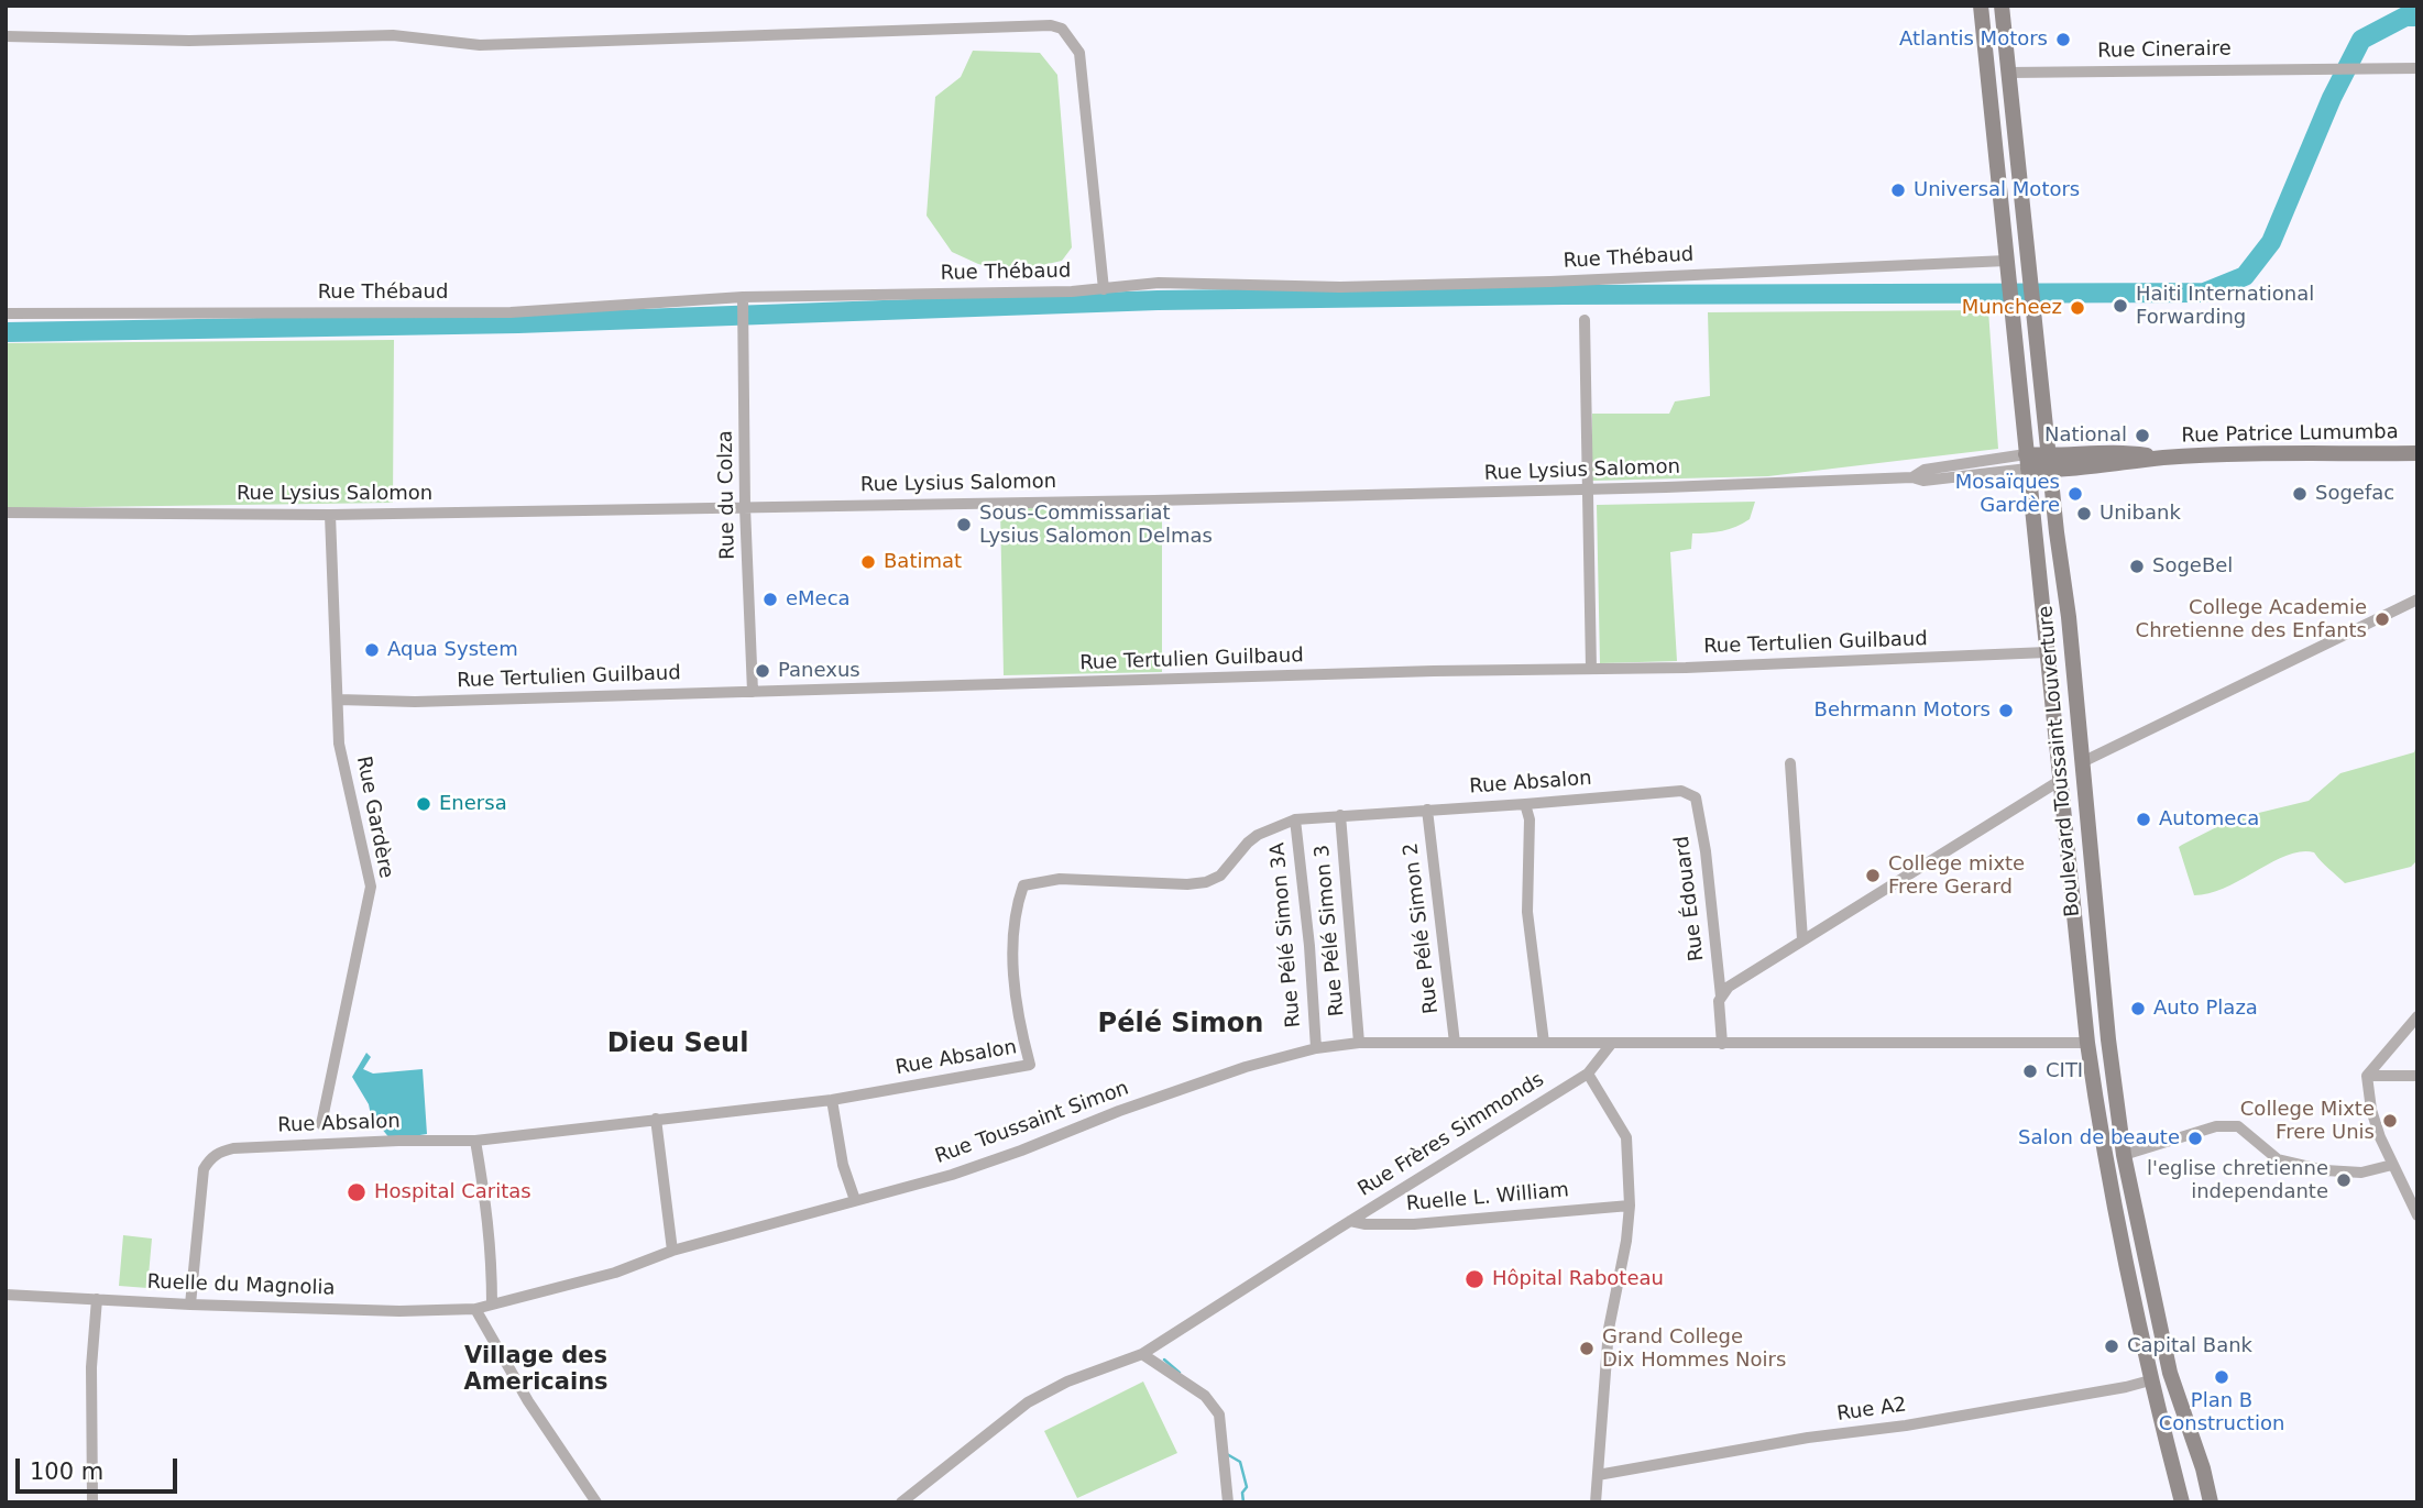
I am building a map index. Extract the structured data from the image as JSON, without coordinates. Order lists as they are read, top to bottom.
{
  "streets": {
    "main road": ["Rue Patrice Lumumba", "Boulevard Toussaint Louverture"],
    "street": [
      "Rue Cineraire",
      "Rue Thébaud",
      "Rue Lysius Salomon",
      "Rue du Colza",
      "Rue Tertulien Guilbaud",
      "Rue Absalon",
      "Rue Gardère",
      "Rue Édouard",
      "Rue Pélé Simon 2",
      "Rue Pélé Simon 3",
      "Rue Pélé Simon 3A",
      "Rue Toussaint Simon",
      "Rue Frères Simmonds",
      "Ruelle L. William",
      "Ruelle du Magnolia",
      "Rue A2"
    ]
  },
  "crossings": [
    ["Rue Cineraire", "Boulevard Toussaint Louverture"],
    ["Rue Thébaud", "Rue du Colza"],
    ["Rue Thébaud", "Boulevard Toussaint Louverture"],
    ["Rue Patrice Lumumba", "Rue Lysius Salomon"],
    ["Rue Patrice Lumumba", "Boulevard Toussaint Louverture"],
    ["Rue Lysius Salomon", "Rue du Colza"],
    ["Rue Lysius Salomon", "Boulevard Toussaint Louverture"],
    ["Rue Lysius Salomon", "Rue Gardère"],
    ["Rue du Colza", "Rue Tertulien Guilbaud"],
    ["Rue Tertulien Guilbaud", "Boulevard Toussaint Louverture"],
    ["Rue Tertulien Guilbaud", "Rue Gardère"],
    ["Boulevard Toussaint Louverture", "Rue A2"],
    ["Rue Absalon", "Rue Édouard"],
    ["Rue Absalon", "Rue Pélé Simon 2"],
    ["Rue Absalon", "Rue Pélé Simon 3"],
    ["Rue Absalon", "Rue Pélé Simon 3A"],
    ["Rue Absalon", "Ruelle du Magnolia"],
    ["Rue Pélé Simon 2", "Rue Toussaint Simon"],
    ["Rue Pélé Simon 3", "Rue Toussaint Simon"],
    ["Rue Pélé Simon 3A", "Rue Toussaint Simon"],
    ["Rue Toussaint Simon", "Rue Frères Simmonds"],
    ["Rue Toussaint Simon", "Ruelle du Magnolia"],
    ["Rue Frères Simmonds", "Ruelle L. William"]
  ],
  "districts": ["Pélé Simon", "Dieu Seul", "Village des Americains"],
  "places": [
    "Atlantis Motors",
    "Universal Motors",
    "Haiti International Forwarding",
    "Muncheez",
    "National",
    "Mosaïques Gardère",
    "Sogefac",
    "Unibank",
    "Sous-Commissariat Lysius Salomon Delmas",
    "Batimat",
    "SogeBel",
    "eMeca",
    "College Academie Chretienne des Enfants",
    "Aqua System",
    "Panexus",
    "Behrmann Motors",
    "Enersa",
    "Automeca",
    "College mixte Frere Gerard",
    "Auto Plaza",
    "CITI",
    "College Mixte Frere Unis",
    "Salon de beaute",
    "l'eglise chretienne independante",
    "Hospital Caritas",
    "Hôpital Raboteau",
    "Capital Bank",
    "Grand College Dix Hommes Noirs",
    "Plan B Construction"
  ],
  "scale_bar": "100 m"
}
